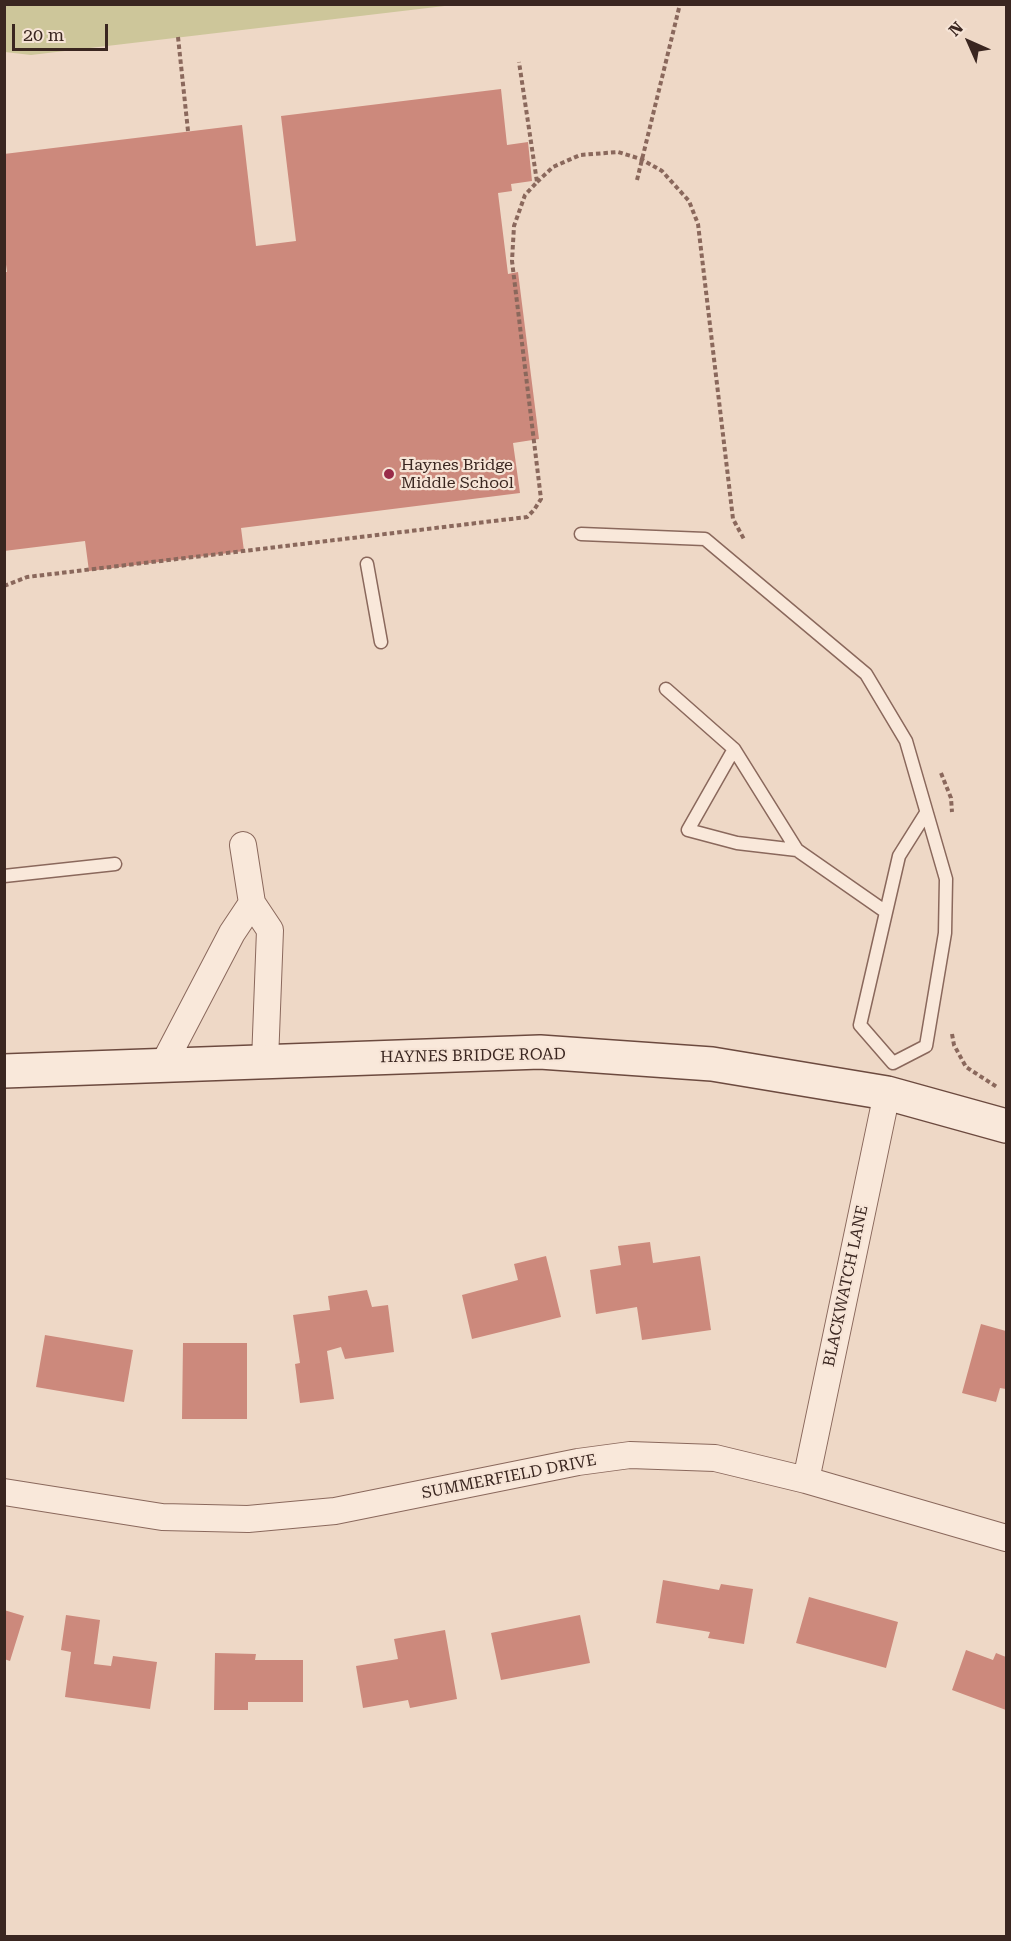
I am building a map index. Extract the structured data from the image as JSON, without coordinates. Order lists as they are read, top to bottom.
{
  "streets": {
    "main road": ["HAYNES BRIDGE ROAD"],
    "street": ["BLACKWATCH LANE", "SUMMERFIELD DRIVE"]
  },
  "crossings": [
    ["HAYNES BRIDGE ROAD", "BLACKWATCH LANE"],
    ["BLACKWATCH LANE", "SUMMERFIELD DRIVE"]
  ],
  "places": ["Haynes Bridge Middle School"],
  "scale_bar": "20 m",
  "north": "top left"
}
